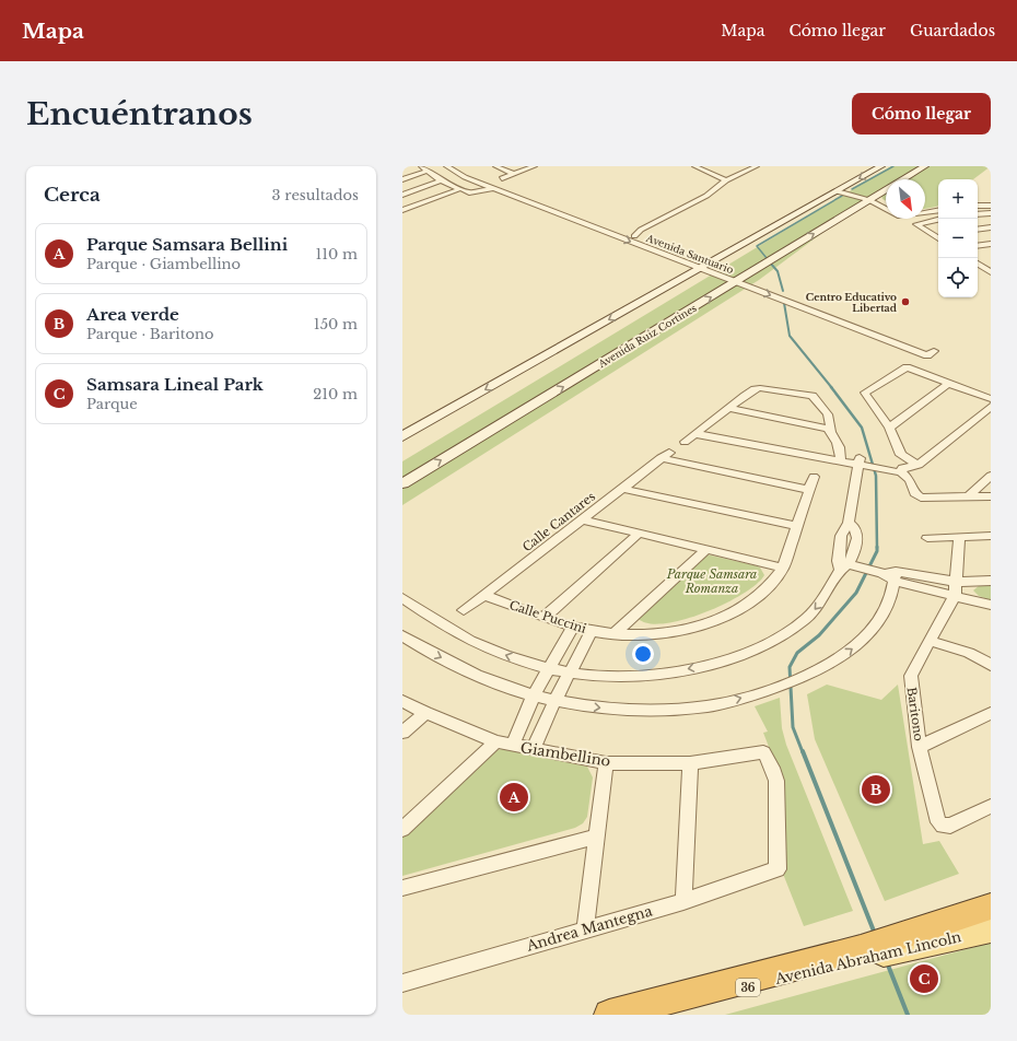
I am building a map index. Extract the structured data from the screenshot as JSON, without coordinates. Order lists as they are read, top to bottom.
{
  "streets": {
    "main road": ["Avenida Ruiz Cortines", "Avenida Abraham Lincoln", "36"],
    "street": [
      "Avenida Santuario",
      "Calle Cantares",
      "Calle Puccini",
      "Baritono",
      "Giambellino",
      "Andrea Mantegna"
    ]
  },
  "crossings": [
    ["Avenida Santuario", "Avenida Ruiz Cortines"],
    ["Calle Cantares", "Calle Puccini"],
    ["Giambellino", "Andrea Mantegna"]
  ],
  "parks": ["Parque Samsara Romanza"],
  "places": ["Centro Educativo Libertad"],
  "north": "bottom right",
  "page": {
    "header": "Mapa",
    "nav": ["Mapa", "Cómo llegar", "Guardados"],
    "buttons": "Cómo llegar",
    "title": "Encuéntranos",
    "heading": ["Cerca", "3 resultados"],
    "map_buttons": ["+", "−"],
    "list": [
      {
        "mark": "A",
        "name": "Parque Samsara Bellini",
        "note": "Parque · Giambellino",
        "value": "110 m"
      },
      {
        "mark": "B",
        "name": "Area verde",
        "note": "Parque · Baritono",
        "value": "150 m"
      },
      {
        "mark": "C",
        "name": "Samsara Lineal Park",
        "note": "Parque",
        "value": "210 m"
      }
    ],
    "pins": ["B", "A", "C"]
  }
}
